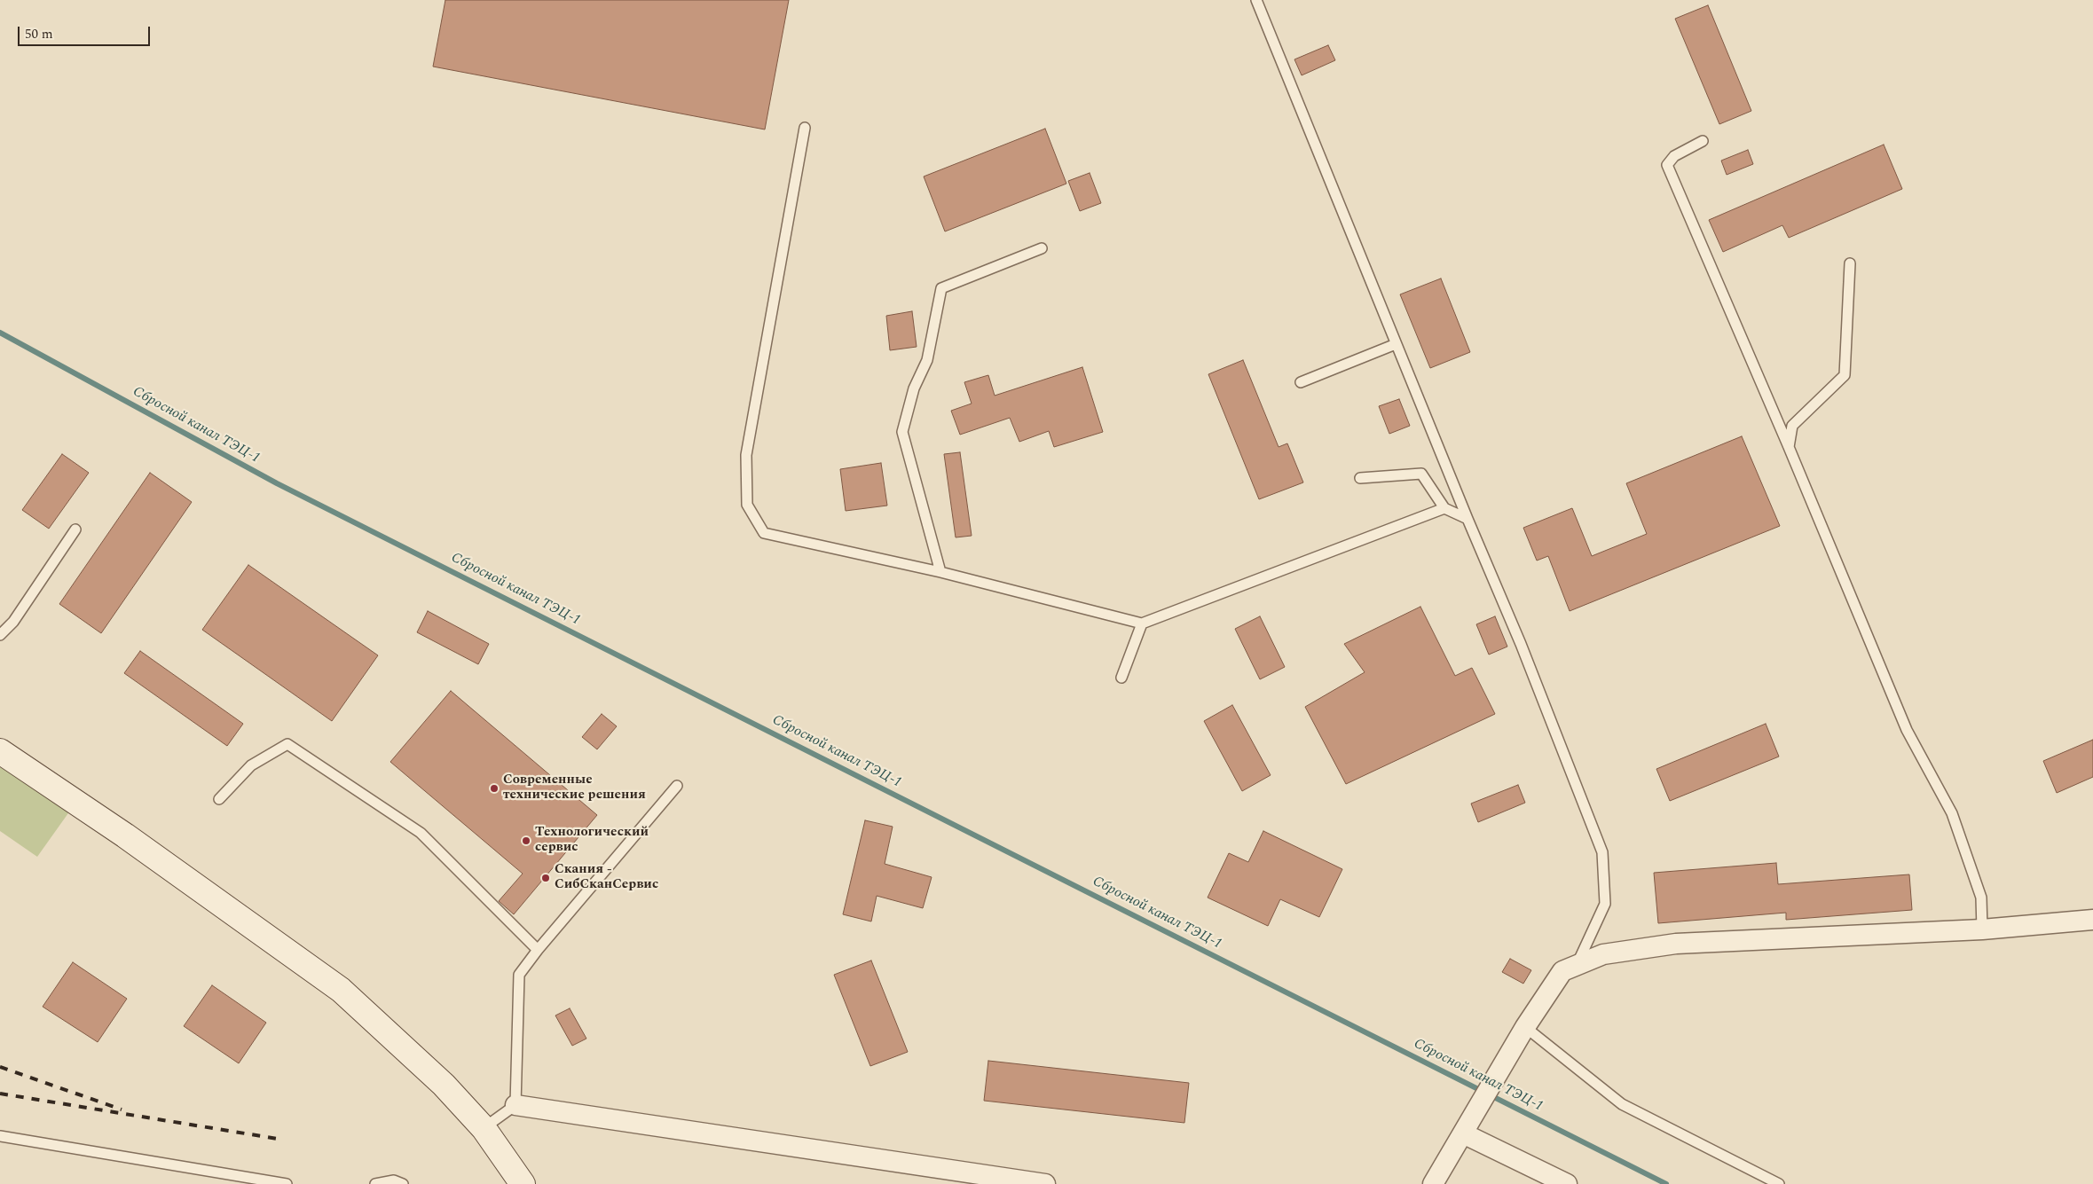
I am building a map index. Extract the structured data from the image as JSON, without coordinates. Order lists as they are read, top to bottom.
{
  "water": ["Сбросной канал ТЭЦ-1"],
  "places": ["Современные технические решения", "Технологический сервис", "Скания - СибСканСервис"],
  "scale_bar": "50 m"
}
